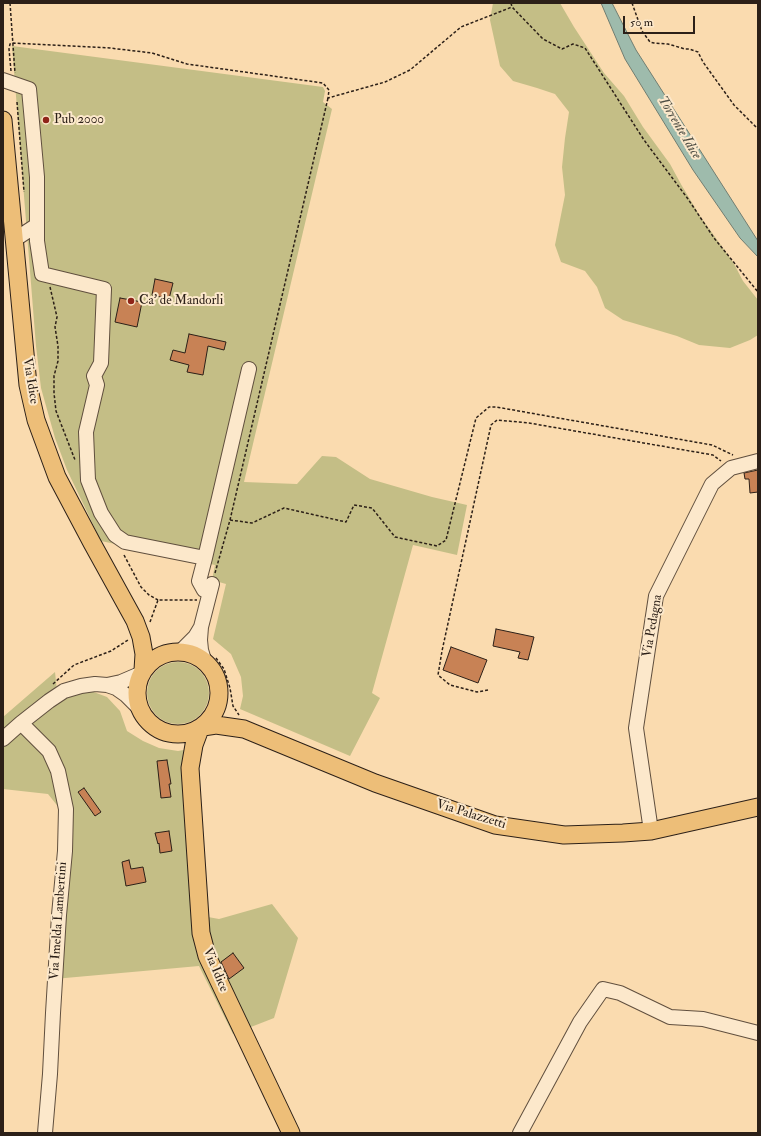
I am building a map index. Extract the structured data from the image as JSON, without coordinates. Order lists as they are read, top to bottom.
{
  "streets": {
    "main road": ["Via Idice", "Via Palazzetti"],
    "street": ["Via Pedagna", "Via Imelda Lambertini"]
  },
  "crossings": [
    ["Via Idice", "Via Palazzetti"],
    ["Via Pedagna", "Via Palazzetti"]
  ],
  "water": ["Torrente Idice"],
  "places": ["Pub 2000", "Ca' de Mandorli"],
  "scale_bar": "50 m"
}
